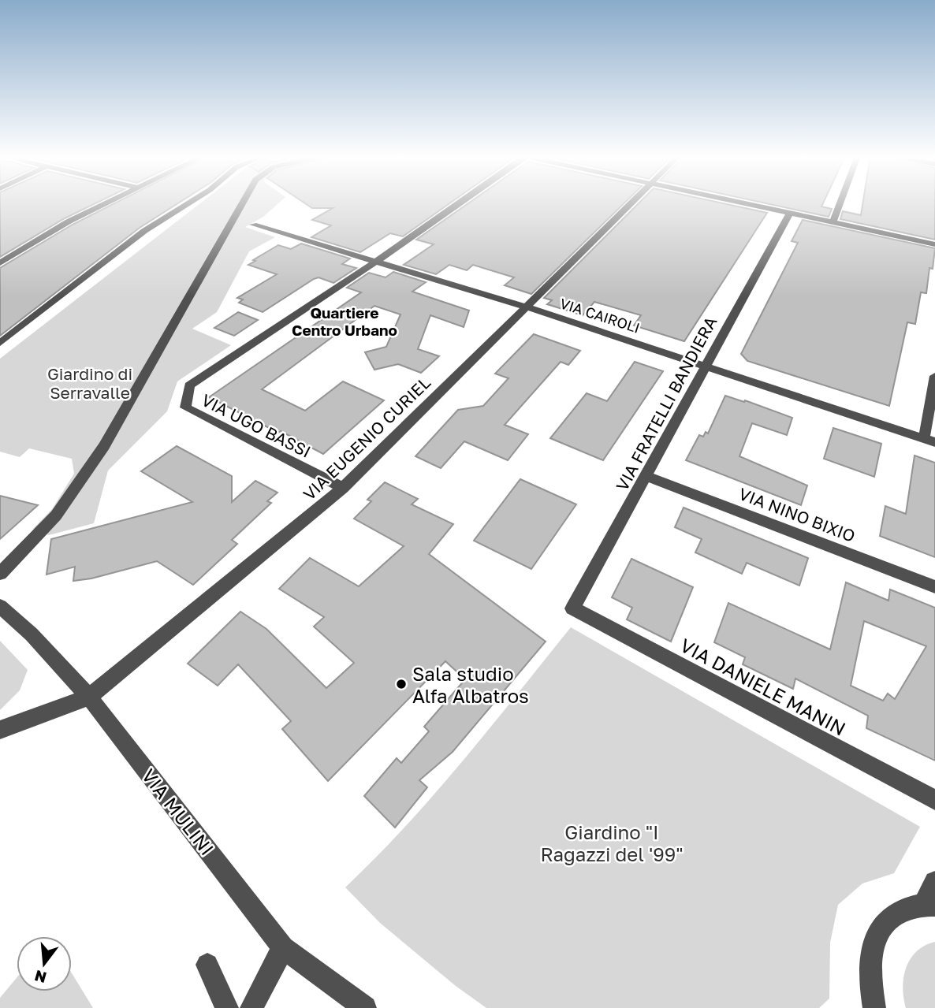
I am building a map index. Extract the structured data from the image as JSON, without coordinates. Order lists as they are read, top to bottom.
{
  "streets": {
    "street": [
      "VIA CAIROLI",
      "VIA FRATELLI BANDIERA",
      "VIA UGO BASSI",
      "VIA EUGENIO CURIEL",
      "VIA NINO BIXIO",
      "VIA DANIELE MANIN",
      "VIA MULINI"
    ]
  },
  "crossings": [
    ["VIA CAIROLI", "VIA FRATELLI BANDIERA"],
    ["VIA CAIROLI", "VIA UGO BASSI"],
    ["VIA CAIROLI", "VIA EUGENIO CURIEL"],
    ["VIA FRATELLI BANDIERA", "VIA NINO BIXIO"],
    ["VIA FRATELLI BANDIERA", "VIA DANIELE MANIN"],
    ["VIA UGO BASSI", "VIA EUGENIO CURIEL"],
    ["VIA EUGENIO CURIEL", "VIA MULINI"]
  ],
  "districts": ["Quartiere Centro Urbano"],
  "parks": ["Giardino di Serravalle", "Giardino \"I Ragazzi del '99\""],
  "places": ["Sala studio Alfa Albatros"],
  "north": "bottom"
}
